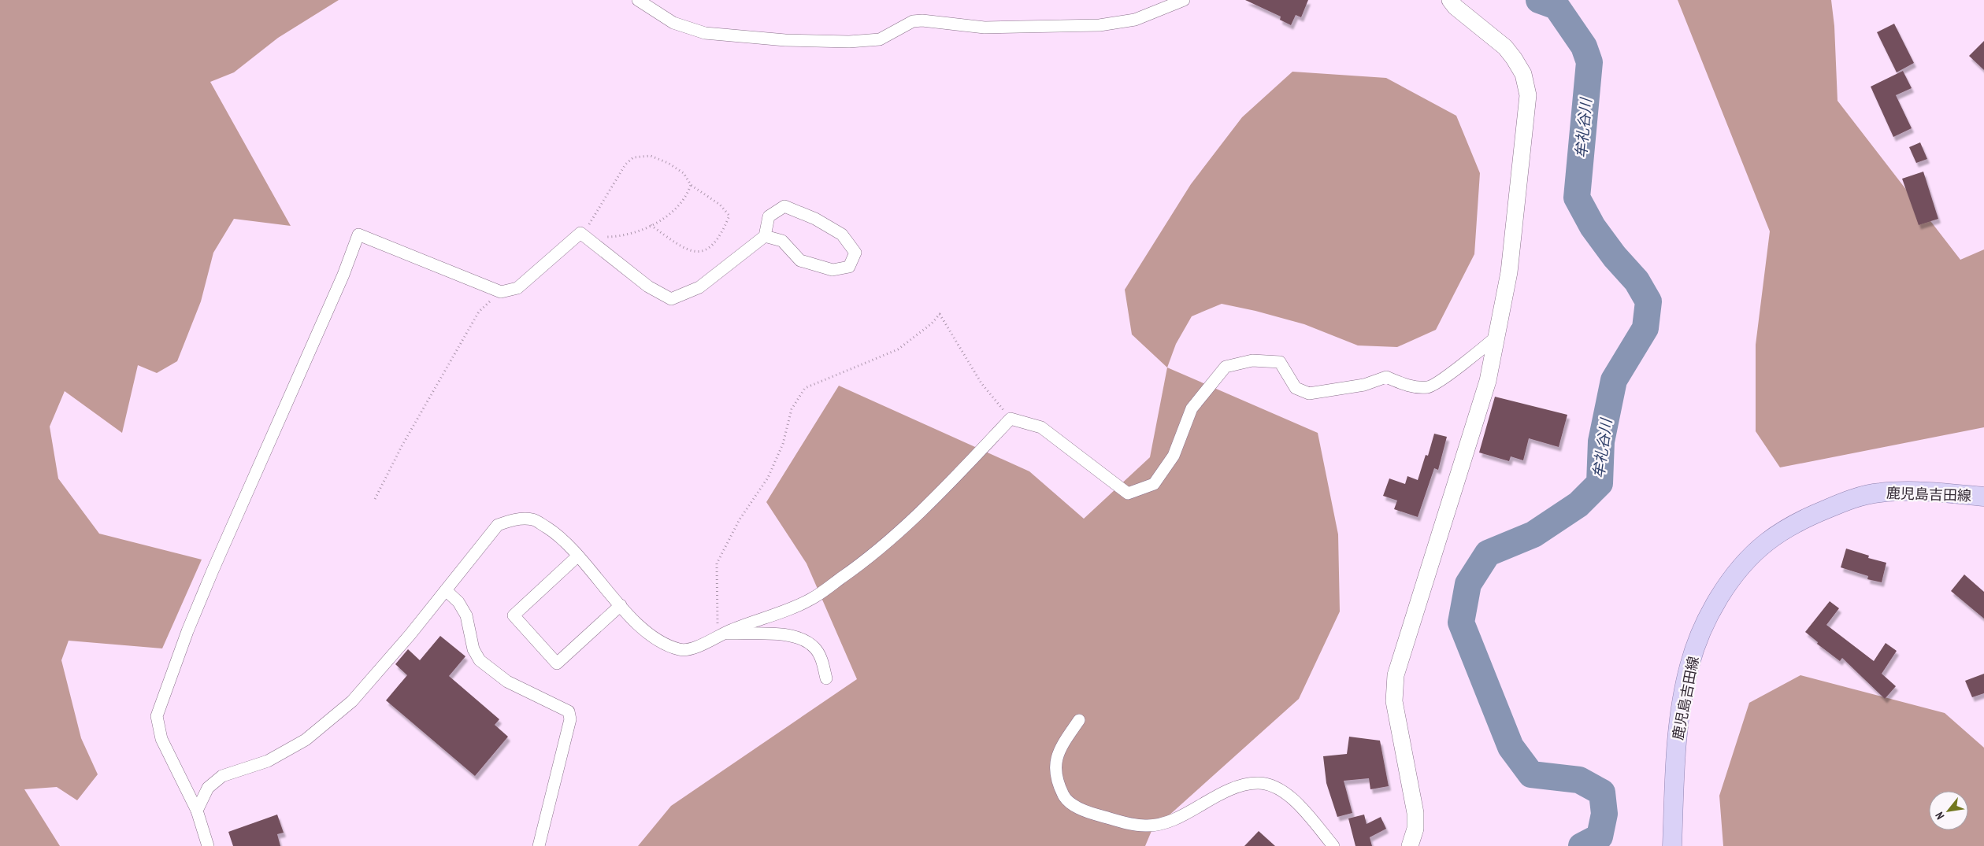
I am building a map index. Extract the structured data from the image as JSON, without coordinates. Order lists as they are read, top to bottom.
{
  "streets": {
    "main road": ["鹿児島吉田線"]
  },
  "water": ["牟礼谷川"],
  "north": "bottom left"
}
